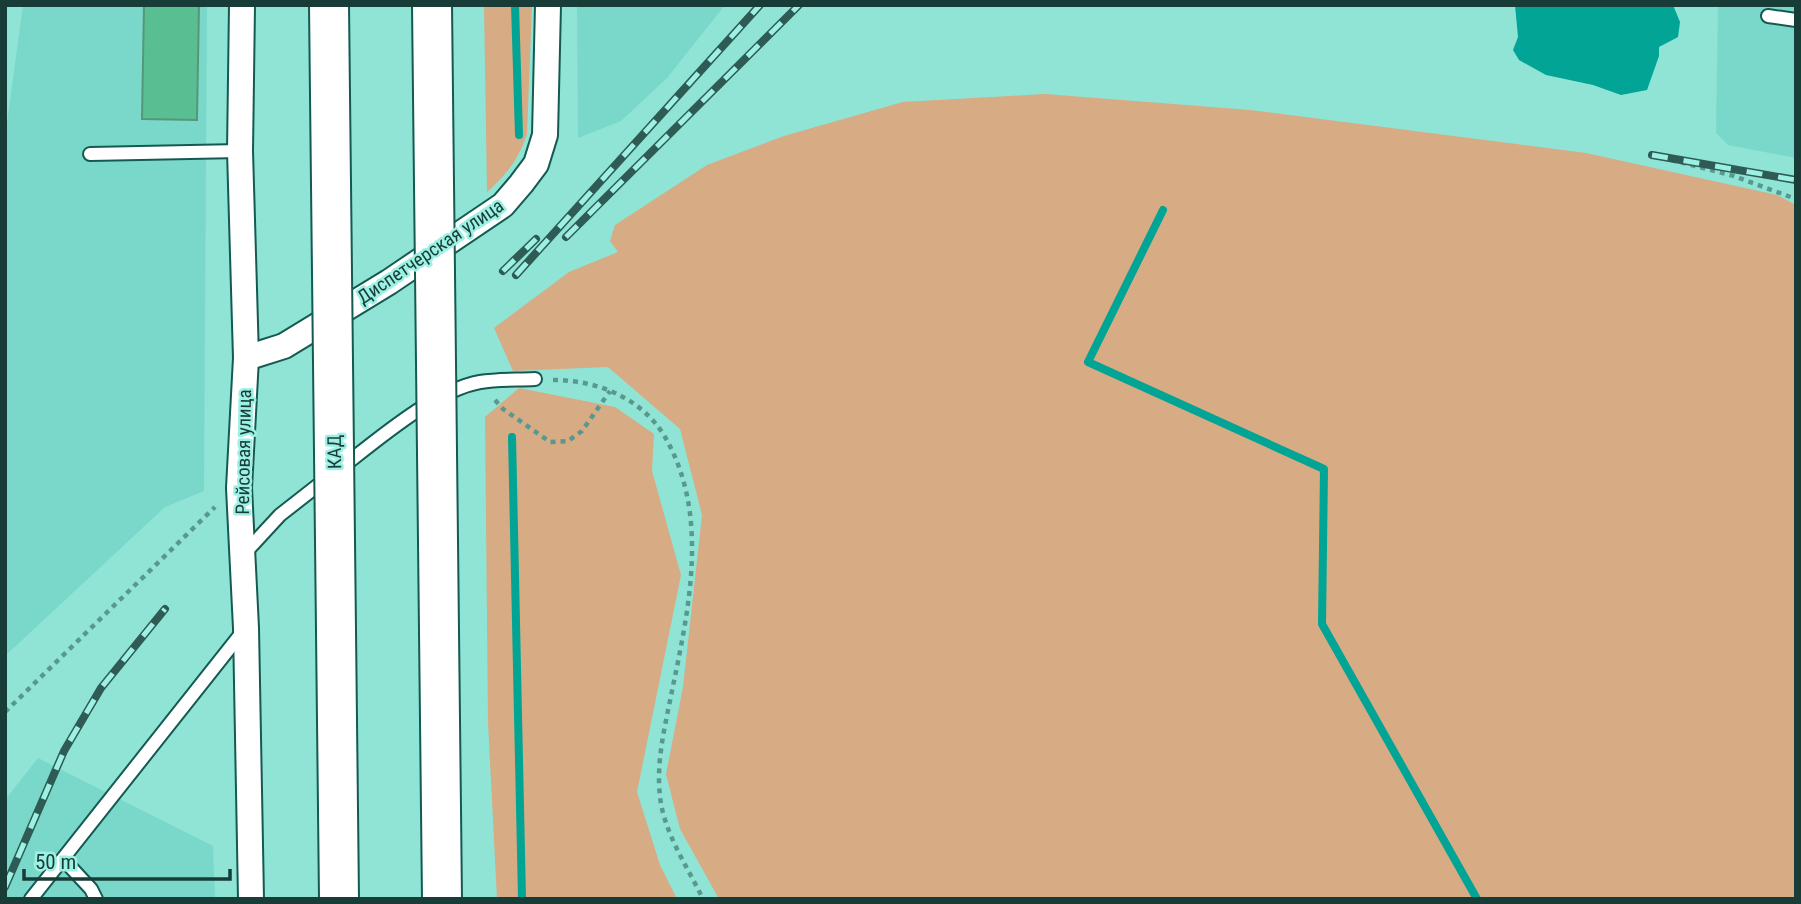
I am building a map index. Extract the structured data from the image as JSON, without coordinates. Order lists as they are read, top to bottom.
{
  "streets": {
    "highway": ["КАД"],
    "street": ["Диспетчерская улица", "Рейсовая улица"]
  },
  "crossings": [
    ["Диспетчерская улица", "Рейсовая улица"]
  ],
  "scale_bar": "50 m"
}
